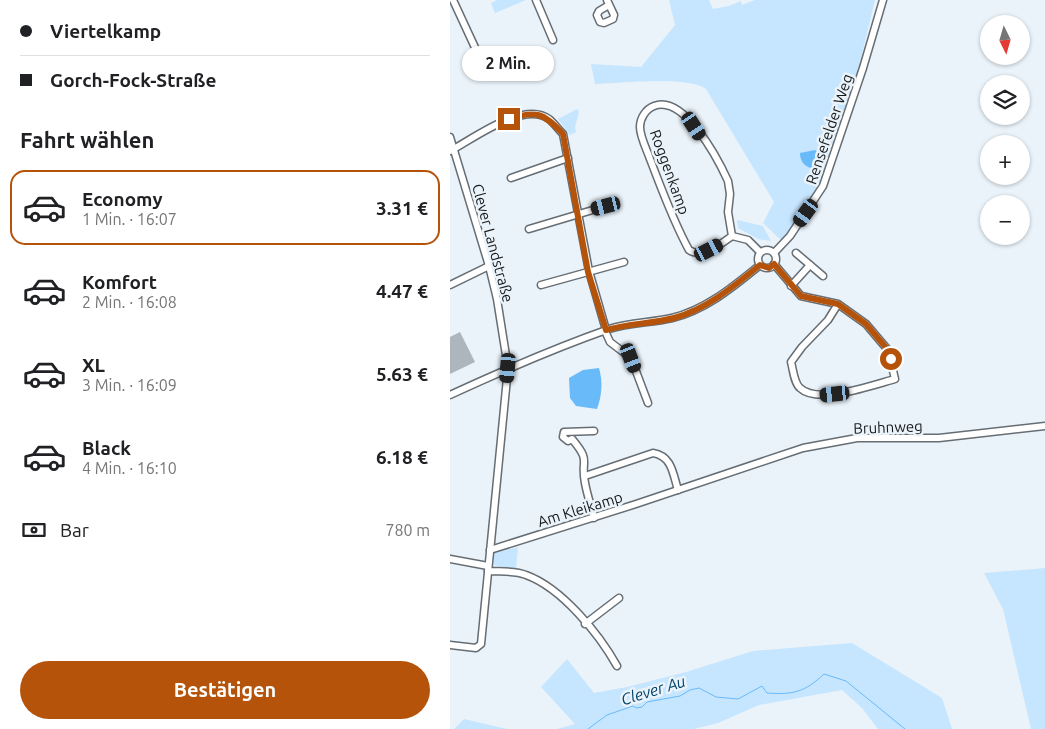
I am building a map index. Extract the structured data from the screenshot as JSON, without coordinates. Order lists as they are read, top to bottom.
{
  "streets": {
    "street": [
      "Rensefelder Weg",
      "Roggenkamp",
      "Clever Landstraße",
      "Bruhnweg",
      "Am Kleikamp"
    ]
  },
  "crossings": [
    ["Clever Landstraße", "Am Kleikamp"],
    ["Bruhnweg", "Am Kleikamp"]
  ],
  "water": ["Clever Au"],
  "north": "bottom",
  "page": {
    "banner": ["Viertelkamp", "Gorch-Fock-Straße"],
    "map_buttons": ["+", "−"],
    "bubble": "2 Min.",
    "heading": "Fahrt wählen",
    "list": [
      {
        "name": "Economy",
        "note": "1 Min. · 16:07",
        "value": "3.31 €"
      },
      {
        "name": "Komfort",
        "note": "2 Min. · 16:08",
        "value": "4.47 €"
      },
      {
        "name": "XL",
        "note": "3 Min. · 16:09",
        "value": "5.63 €"
      },
      {
        "name": "Black",
        "note": "4 Min. · 16:10",
        "value": "6.18 €"
      }
    ],
    "pay": ["Bar", "780 m"],
    "buttons": "Bestätigen"
  }
}
